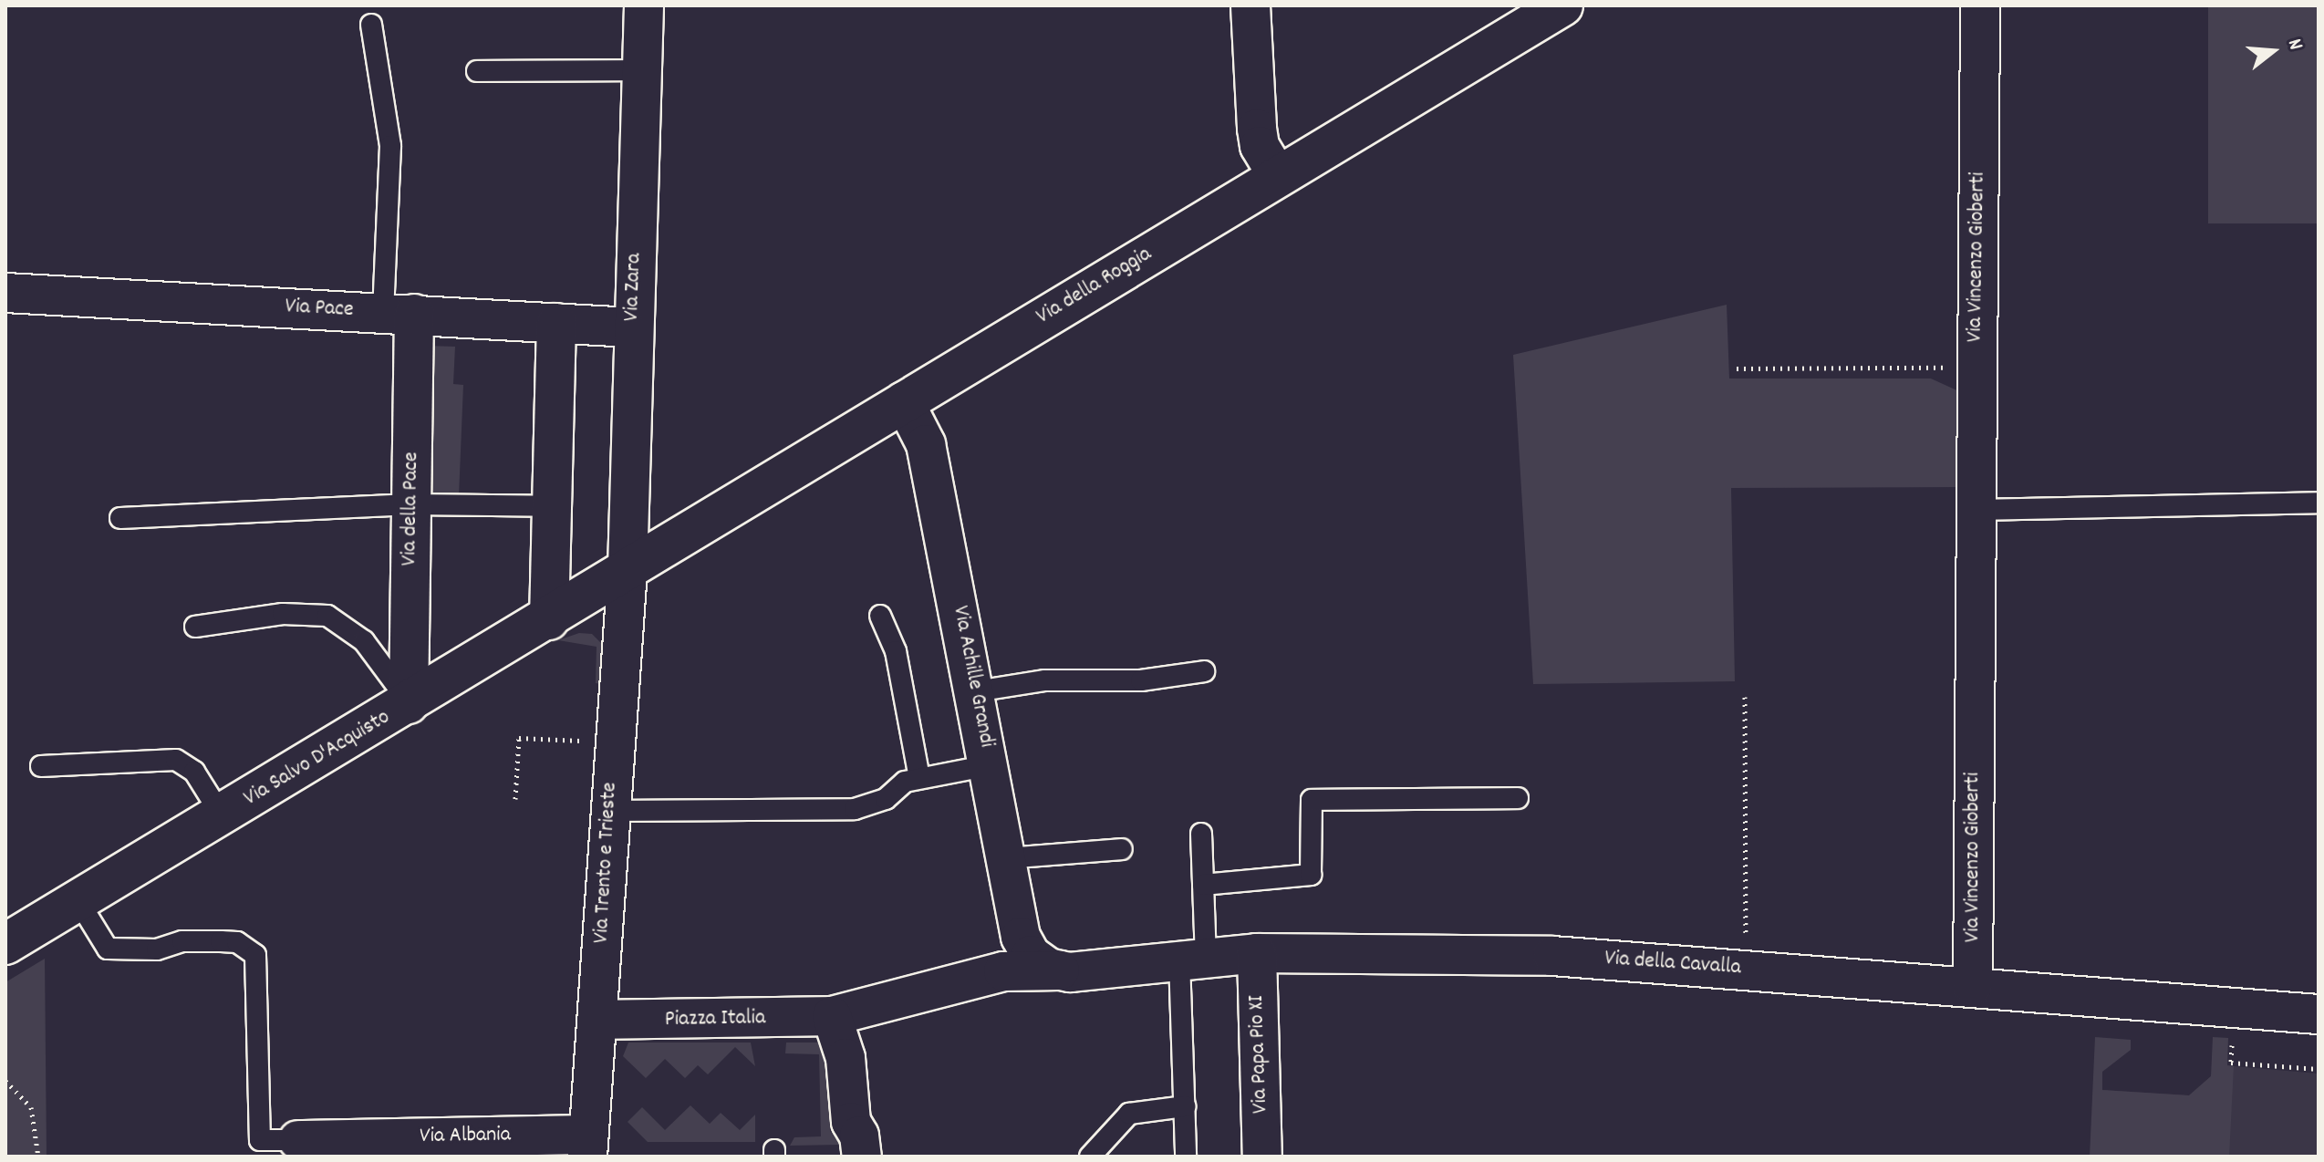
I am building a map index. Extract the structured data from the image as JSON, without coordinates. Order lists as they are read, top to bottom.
{
  "streets": {
    "street": [
      "Via Vincenzo Gioberti",
      "Via della Roggia",
      "Via Zara",
      "Via Pace",
      "Via della Pace",
      "Via Achille Grandi",
      "Via Salvo D'Acquisto",
      "Via Trento e Trieste",
      "Via della Cavalla",
      "Piazza Italia",
      "Via Papa Pio XI",
      "Via Albania"
    ]
  },
  "crossings": [
    ["Via Vincenzo Gioberti", "Via della Cavalla"],
    ["Via della Roggia", "Via Zara"],
    ["Via della Roggia", "Via Achille Grandi"],
    ["Via della Roggia", "Via Salvo D'Acquisto"],
    ["Via della Roggia", "Via Trento e Trieste"],
    ["Via Zara", "Via Pace"],
    ["Via Zara", "Via Salvo D'Acquisto"],
    ["Via Zara", "Via Trento e Trieste"],
    ["Via Pace", "Via della Pace"],
    ["Via della Pace", "Via Salvo D'Acquisto"],
    ["Via Achille Grandi", "Via della Cavalla"],
    ["Via Salvo D'Acquisto", "Via Trento e Trieste"],
    ["Via Trento e Trieste", "Piazza Italia"],
    ["Via Trento e Trieste", "Via Albania"],
    ["Via della Cavalla", "Piazza Italia"],
    ["Via della Cavalla", "Via Papa Pio XI"]
  ],
  "north": "right"
}
